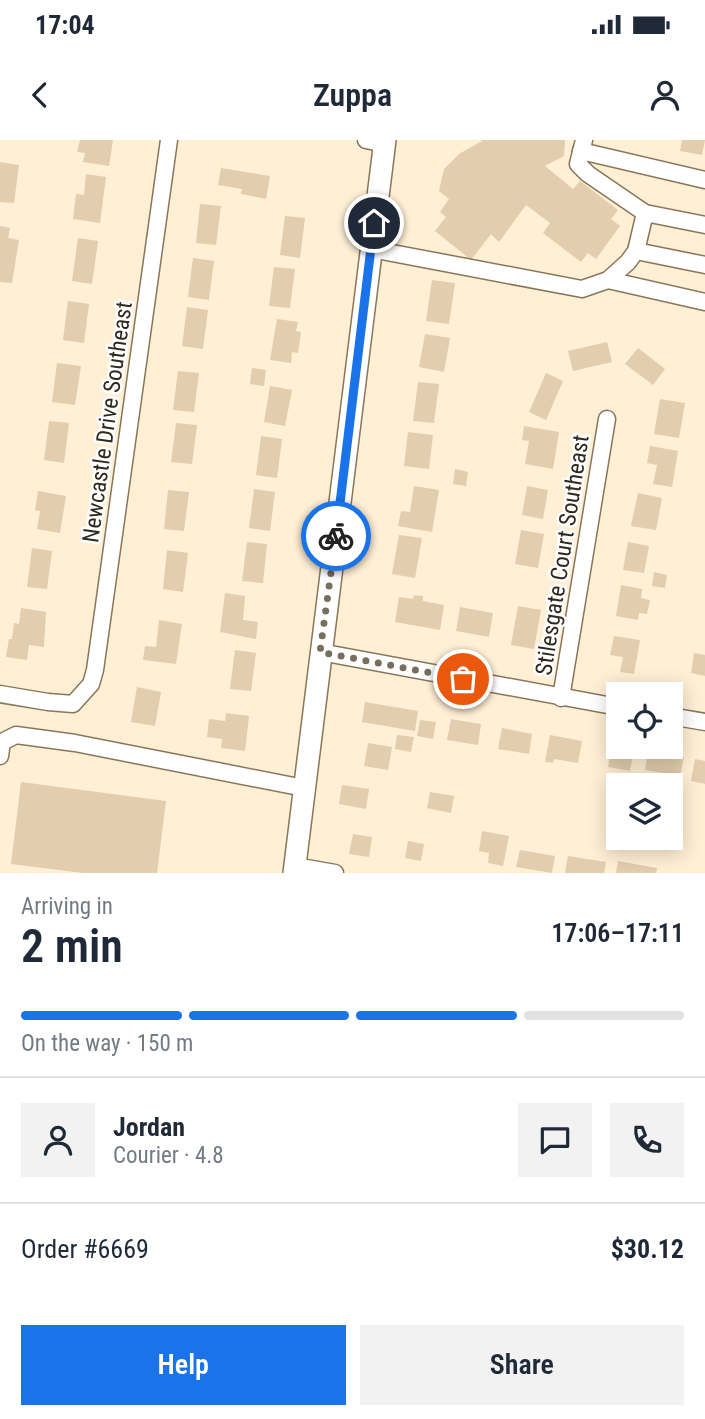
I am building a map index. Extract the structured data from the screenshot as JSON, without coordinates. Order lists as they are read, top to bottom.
{
  "streets": {
    "street": ["Newcastle Drive Southeast", "Stilesgate Court Southeast"]
  },
  "page": {
    "status": "17:04",
    "header": "Zuppa",
    "heading": ["2 min", "Arriving in", "17:06–17:11"],
    "panel": [
      "Jordan",
      "Courier · 4.8",
      "Order #6669",
      "$30.12"
    ],
    "bar": "On the way · 150 m",
    "buttons": ["Help", "Share"]
  }
}
